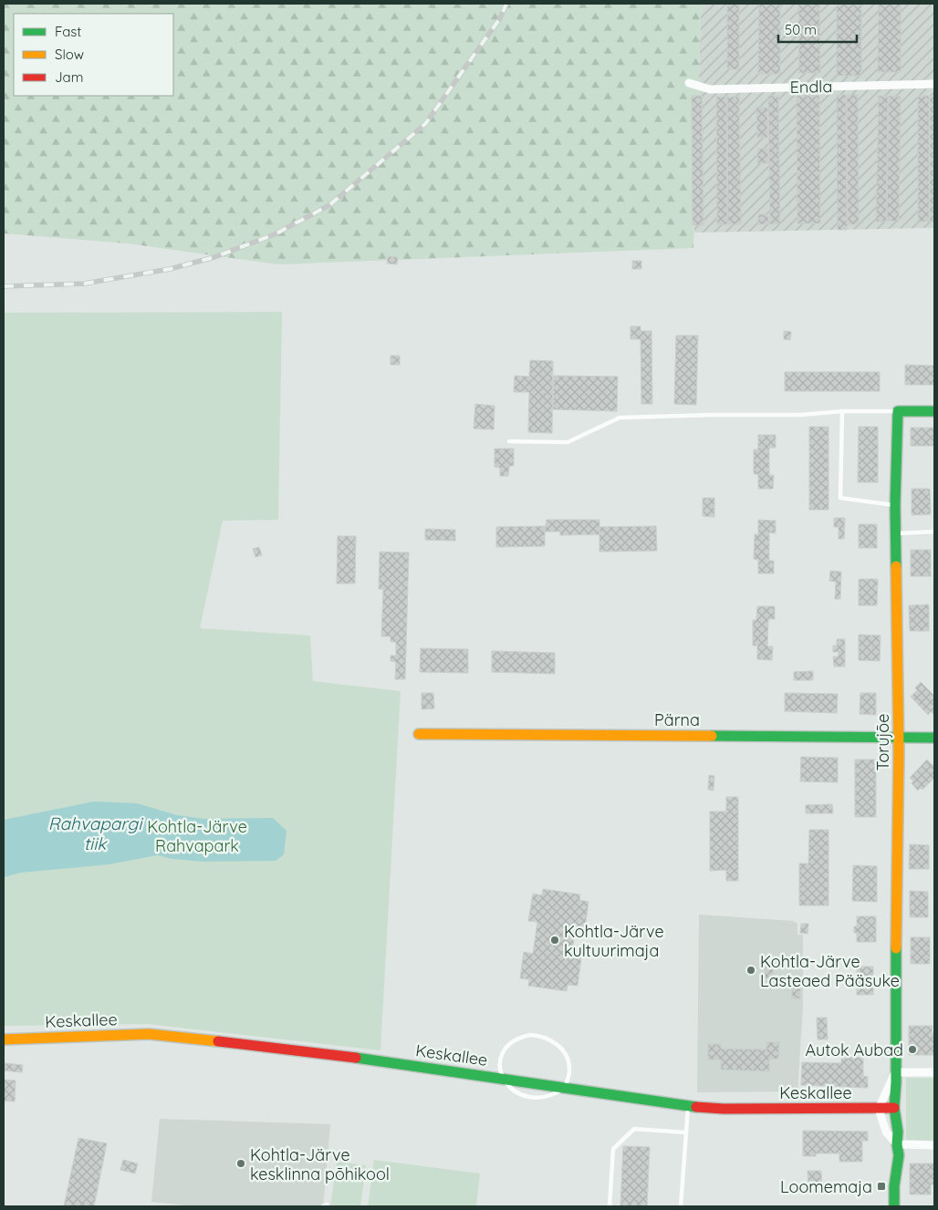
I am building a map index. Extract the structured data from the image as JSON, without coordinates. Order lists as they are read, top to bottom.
{
  "streets": {
    "street": [
      "Endla",
      "Pärna",
      "Torujõe",
      "Keskallee"
    ]
  },
  "crossings": [
    ["Pärna", "Torujõe"],
    ["Torujõe", "Keskallee"]
  ],
  "water": ["Rahvapargi tiik"],
  "parks": ["Kohtla-Järve Rahvapark"],
  "places": {
    "other": [
      "Kohtla-Järve kultuurimaja",
      "Kohtla-Järve Lasteaed Pääsuke",
      "Autok Aubad",
      "Kohtla-Järve kesklinna põhikool"
    ],
    "transit": ["Loomemaja"]
  },
  "legend": ["Fast", "Slow", "Jam"],
  "scale_bar": "50 m"
}
